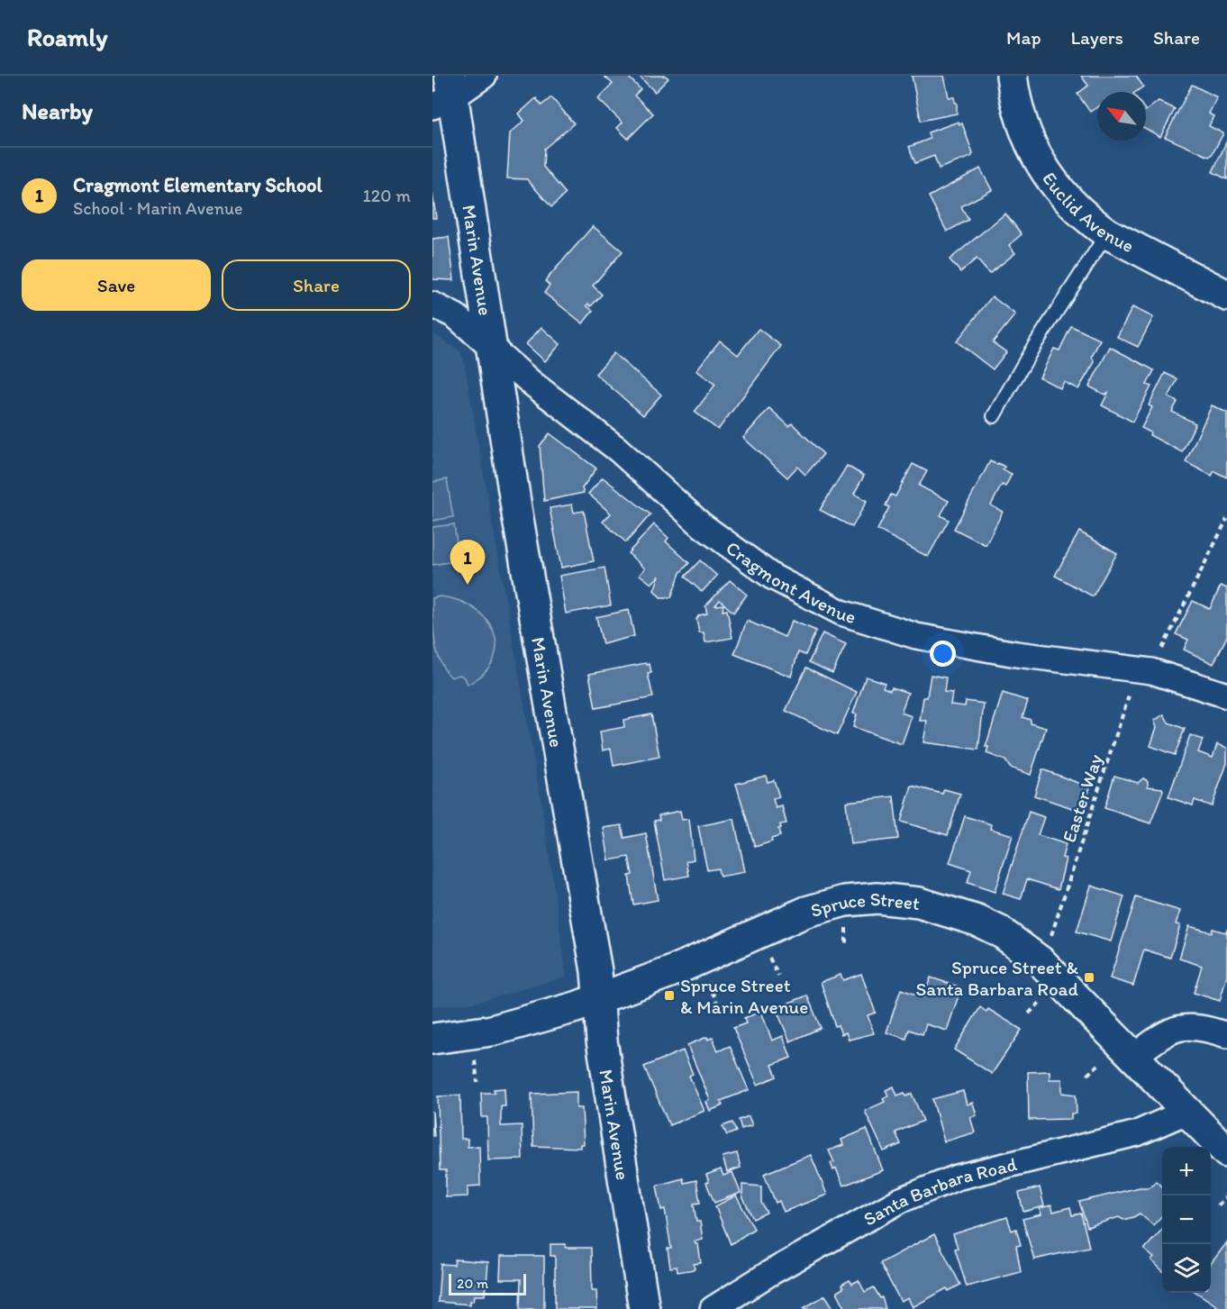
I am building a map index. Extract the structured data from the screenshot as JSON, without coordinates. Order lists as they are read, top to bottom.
{
  "streets": {
    "street": [
      "Euclid Avenue",
      "Marin Avenue",
      "Cragmont Avenue",
      "Spruce Street",
      "Santa Barbara Road"
    ],
    "path": ["Easter Way"]
  },
  "crossings": [
    ["Marin Avenue", "Cragmont Avenue"],
    ["Marin Avenue", "Spruce Street"],
    ["Cragmont Avenue", "Easter Way"],
    ["Spruce Street", "Santa Barbara Road"]
  ],
  "places": {
    "transit": ["Spruce Street & Santa Barbara Road", "Spruce Street & Marin Avenue"]
  },
  "scale_bar": "20 m",
  "north": "top left",
  "page": {
    "header": "Roamly",
    "nav": ["Map", "Layers", "Share"],
    "heading": "Nearby",
    "list": [
      {
        "mark": "1",
        "name": "Cragmont Elementary School",
        "note": "School · Marin Avenue",
        "value": "120 m"
      }
    ],
    "buttons": ["Save", "Share"],
    "pins": "1",
    "map_buttons": ["+", "−"],
    "scale": "20 m"
  }
}
